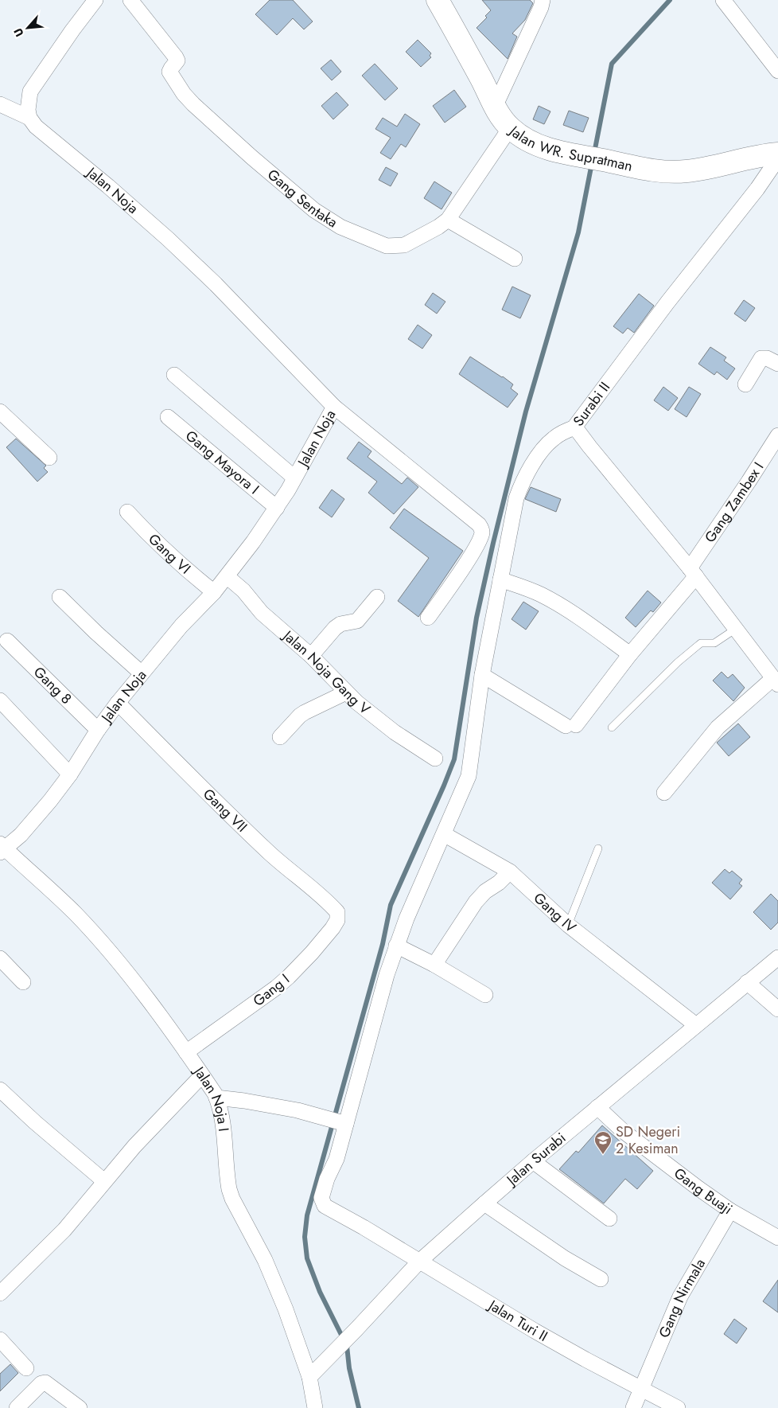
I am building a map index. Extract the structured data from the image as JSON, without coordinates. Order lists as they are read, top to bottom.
{
  "streets": {
    "main road": ["Jalan WR. Supratman"],
    "street": [
      "Jalan Noja",
      "Gang Sentaka",
      "Surabi II",
      "Gang Mayora I",
      "Gang Zambex I",
      "Gang VI",
      "Jalan Noja Gang V",
      "Gang 8",
      "Gang VII",
      "Gang IV",
      "Gang I",
      "Jalan Noja I",
      "Jalan Surabi",
      "Gang Buaji",
      "Gang Nirmala",
      "Jalan Turi II"
    ]
  },
  "crossings": [
    ["Jalan WR. Supratman", "Gang Sentaka"],
    ["Jalan Noja", "Gang Mayora I"],
    ["Jalan Noja", "Gang VI"],
    ["Jalan Noja", "Jalan Noja Gang V"],
    ["Jalan Noja", "Gang 8"],
    ["Jalan Noja", "Gang VII"],
    ["Jalan Noja", "Jalan Noja I"],
    ["Surabi II", "Gang Zambex I"],
    ["Surabi II", "Jalan Turi II"],
    ["Gang Zambex I", "Jalan Turi II"],
    ["Gang VII", "Gang I"],
    ["Gang IV", "Jalan Surabi"],
    ["Gang IV", "Jalan Turi II"],
    ["Gang I", "Jalan Noja I"],
    ["Jalan Noja I", "Jalan Surabi"],
    ["Jalan Surabi", "Gang Buaji"],
    ["Jalan Surabi", "Jalan Turi II"],
    ["Gang Buaji", "Gang Nirmala"],
    ["Gang Nirmala", "Jalan Turi II"]
  ],
  "places": {
    "school or university": ["SD Negeri 2 Kesiman"]
  },
  "north": "bottom left"
}
